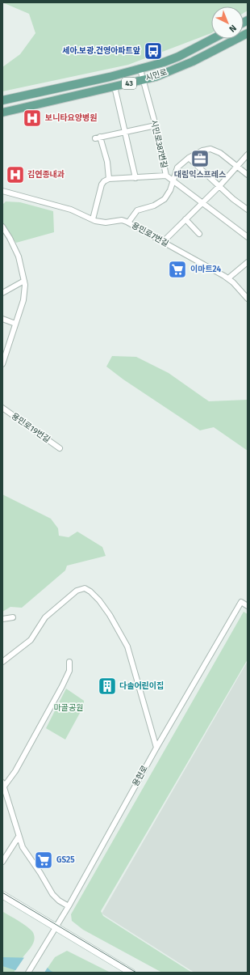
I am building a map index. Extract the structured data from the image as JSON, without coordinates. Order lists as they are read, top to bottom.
{
  "streets": {
    "main road": ["시민로", "43"],
    "street": [
      "시민로387번길",
      "용민로7번길",
      "용민로19번길",
      "용현로"
    ]
  },
  "crossings": [
    ["시민로", "시민로387번길"]
  ],
  "parks": ["마골공원"],
  "places": {
    "bus stop": ["세아.보광.건영아파트앞"],
    "hospital": ["보니타요양병원", "김연종내과"],
    "office": ["대림익스프레스"],
    "supermarket": ["이마트24", "GS25"],
    "building": ["다솔어린이집"]
  },
  "north": "bottom right"
}
